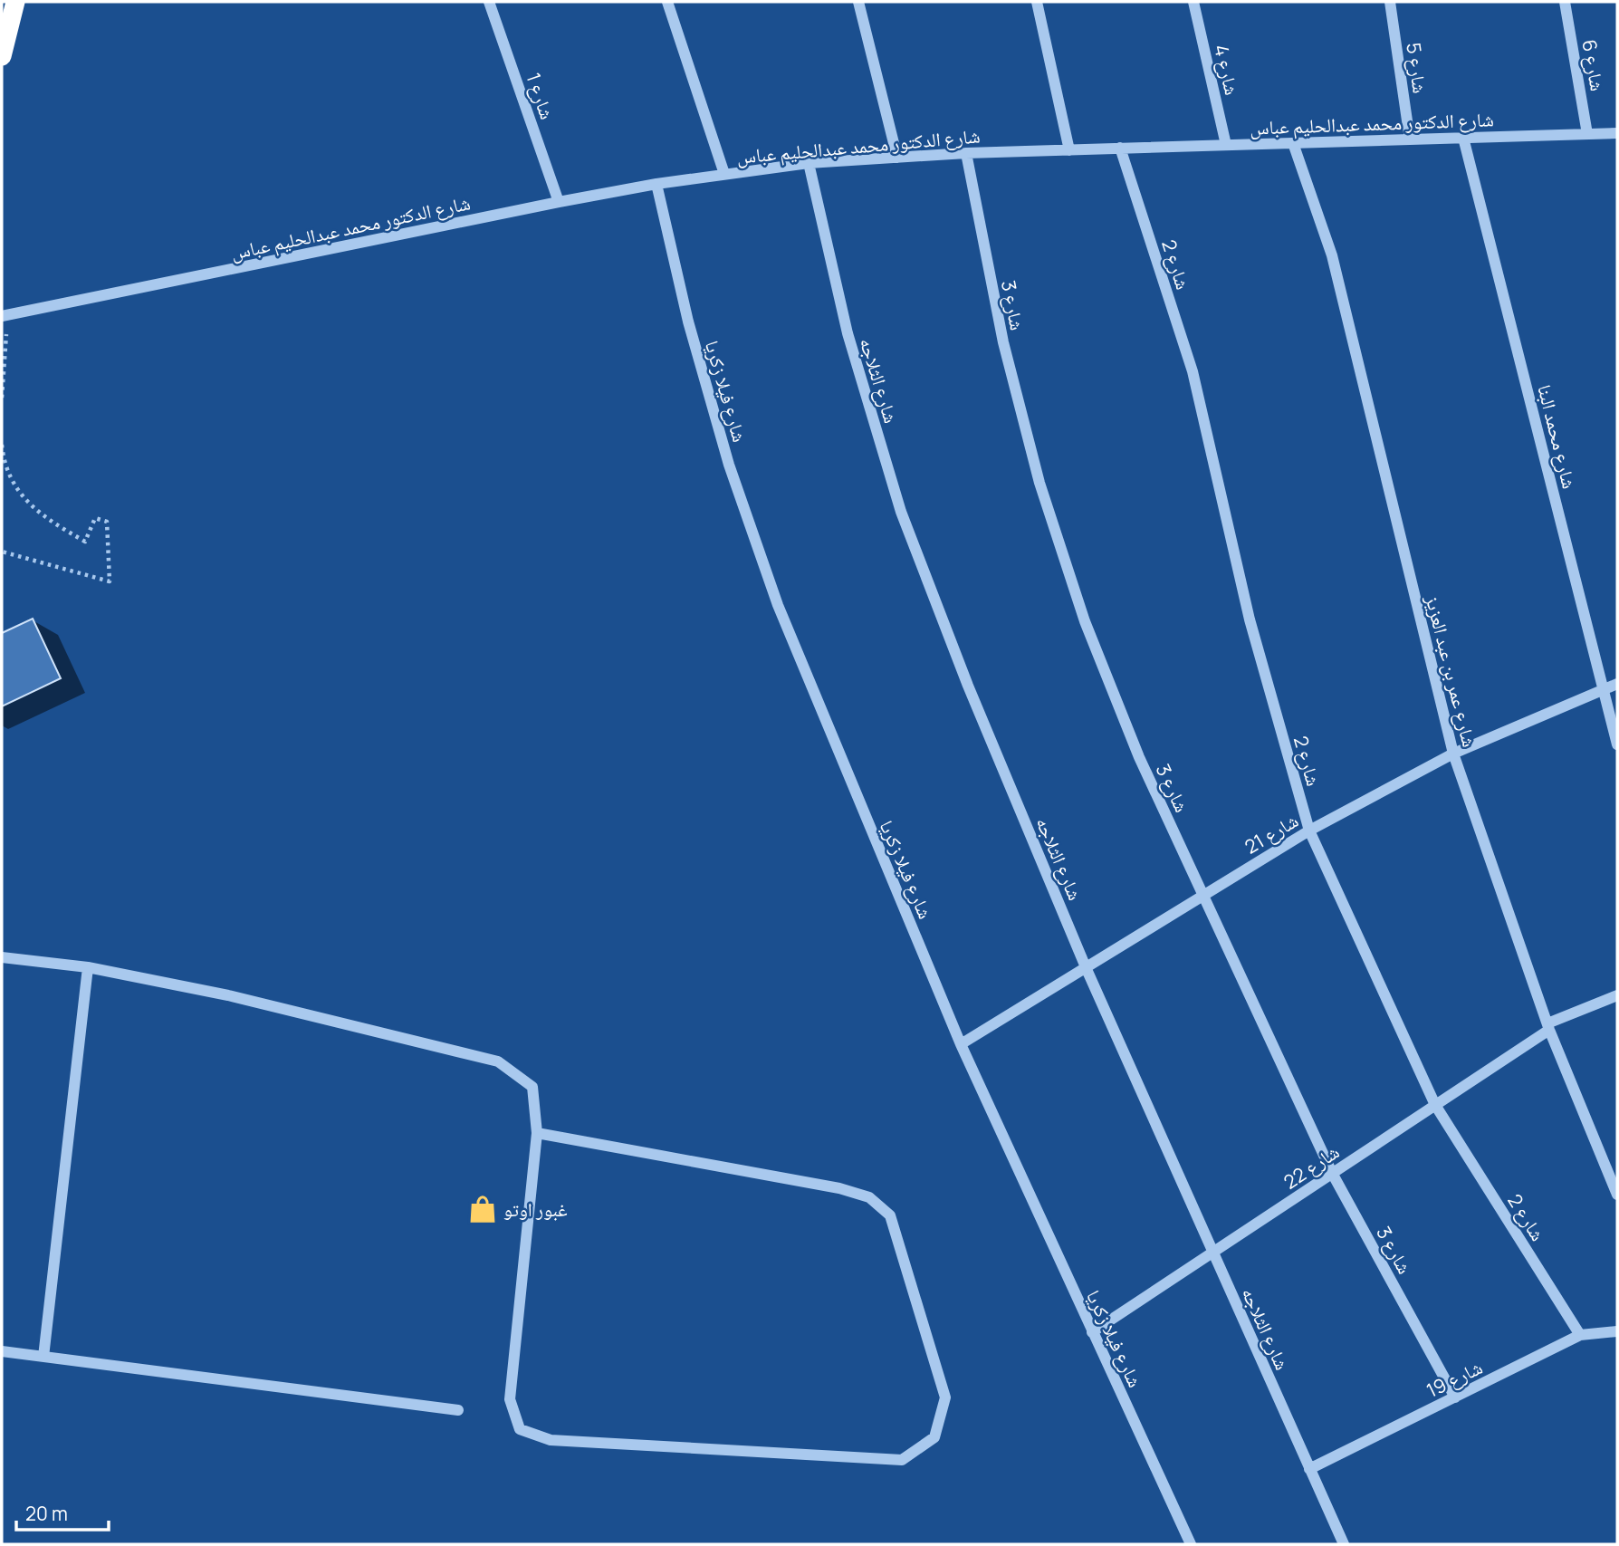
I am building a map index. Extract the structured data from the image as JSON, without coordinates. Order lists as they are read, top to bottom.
{
  "streets": {
    "street": [
      "شارع 6",
      "شارع 5",
      "شارع 4",
      "شارع 1",
      "شارع الدكتور محمد عبدالحليم عباس",
      "شارع 2",
      "شارع 3",
      "شارع الثلاجه",
      "شارع فيلا زكريا",
      "شارع محمد البنا",
      "شارع عمر بن عبد العزيز",
      "شارع 21",
      "شارع 22",
      "شارع 19"
    ]
  },
  "crossings": [
    ["شارع 6", "شارع الدكتور محمد عبدالحليم عباس"],
    ["شارع 5", "شارع الدكتور محمد عبدالحليم عباس"],
    ["شارع 4", "شارع الدكتور محمد عبدالحليم عباس"],
    ["شارع 1", "شارع الدكتور محمد عبدالحليم عباس"],
    ["شارع الدكتور محمد عبدالحليم عباس", "شارع 2"],
    ["شارع الدكتور محمد عبدالحليم عباس", "شارع 3"],
    ["شارع الدكتور محمد عبدالحليم عباس", "شارع الثلاجه"],
    ["شارع الدكتور محمد عبدالحليم عباس", "شارع فيلا زكريا"],
    ["شارع الدكتور محمد عبدالحليم عباس", "شارع محمد البنا"],
    ["شارع الدكتور محمد عبدالحليم عباس", "شارع عمر بن عبد العزيز"],
    ["شارع 2", "شارع 21"],
    ["شارع 2", "شارع 22"],
    ["شارع 2", "شارع 19"],
    ["شارع 3", "شارع 21"],
    ["شارع 3", "شارع 22"],
    ["شارع 3", "شارع 19"],
    ["شارع الثلاجه", "شارع 21"],
    ["شارع الثلاجه", "شارع 22"],
    ["شارع الثلاجه", "شارع 19"],
    ["شارع فيلا زكريا", "شارع 21"],
    ["شارع فيلا زكريا", "شارع 22"],
    ["شارع محمد البنا", "شارع 21"],
    ["شارع عمر بن عبد العزيز", "شارع 21"],
    ["شارع عمر بن عبد العزيز", "شارع 22"]
  ],
  "places": {
    "shop": ["غبور اوتو"]
  },
  "scale_bar": "20 m"
}
